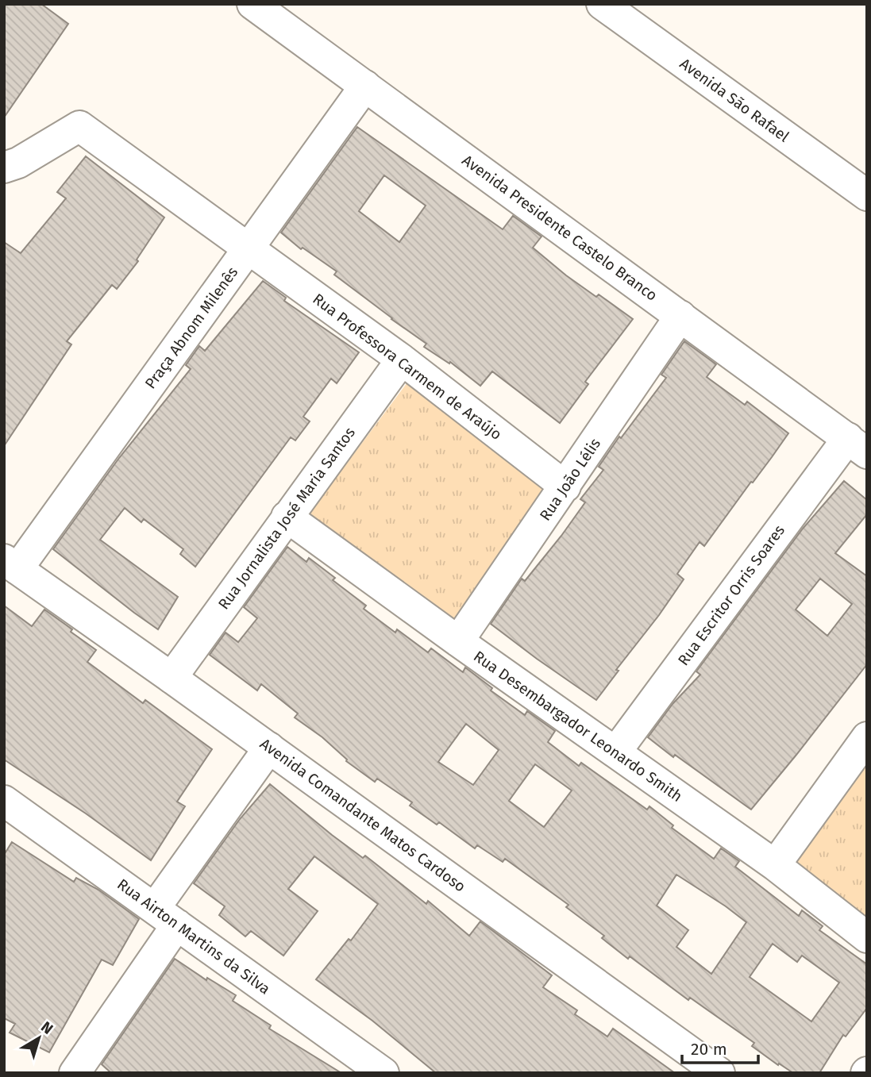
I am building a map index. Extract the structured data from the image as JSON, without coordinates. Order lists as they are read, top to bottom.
{
  "streets": {
    "street": [
      "Avenida São Rafael",
      "Avenida Presidente Castelo Branco",
      "Praça Abnom Milenês",
      "Rua Professora Carmem de Araújo",
      "Rua João Lélis",
      "Rua Jornalista José Maria Santos",
      "Rua Escritor Orris Soares",
      "Rua Desembargador Leonardo Smith",
      "Avenida Comandante Matos Cardoso",
      "Rua Airton Martins da Silva"
    ]
  },
  "crossings": [
    ["Avenida Presidente Castelo Branco", "Praça Abnom Milenês"],
    ["Avenida Presidente Castelo Branco", "Rua João Lélis"],
    ["Avenida Presidente Castelo Branco", "Rua Escritor Orris Soares"],
    ["Praça Abnom Milenês", "Rua Professora Carmem de Araújo"],
    ["Praça Abnom Milenês", "Avenida Comandante Matos Cardoso"],
    ["Rua Professora Carmem de Araújo", "Rua João Lélis"],
    ["Rua Professora Carmem de Araújo", "Rua Jornalista José Maria Santos"],
    ["Rua João Lélis", "Rua Desembargador Leonardo Smith"],
    ["Rua Jornalista José Maria Santos", "Rua Desembargador Leonardo Smith"],
    ["Rua Jornalista José Maria Santos", "Avenida Comandante Matos Cardoso"],
    ["Rua Escritor Orris Soares", "Rua Desembargador Leonardo Smith"]
  ],
  "scale_bar": "20 m",
  "north": "top right"
}
